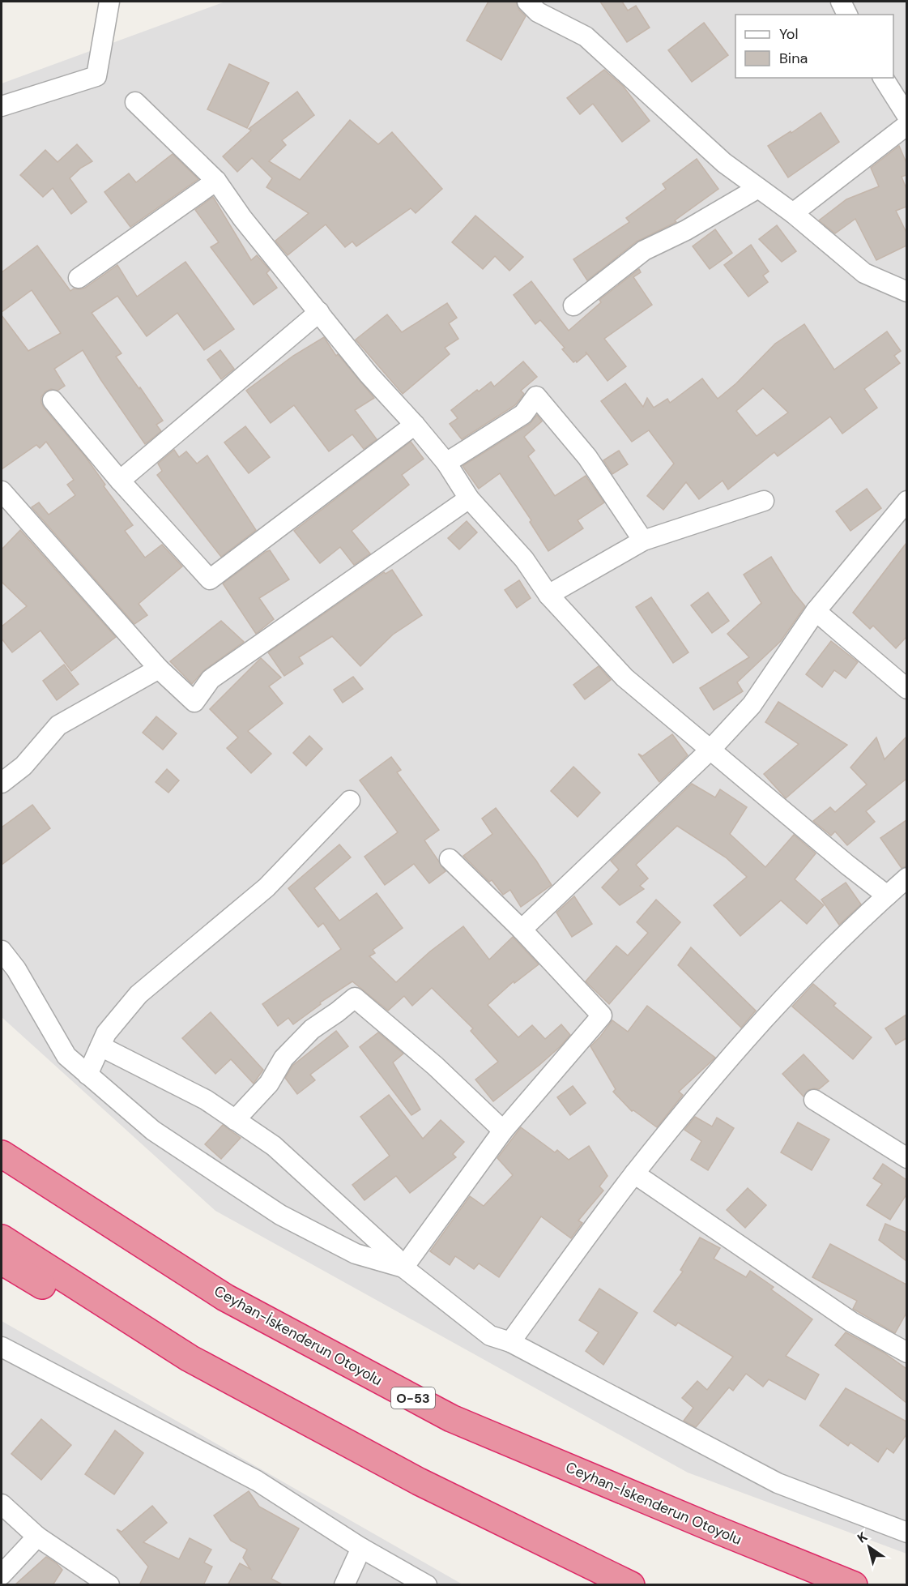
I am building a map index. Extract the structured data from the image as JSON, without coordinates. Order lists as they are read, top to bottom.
{
  "streets": {
    "highway": ["Ceyhan-İskenderun Otoyolu", "O-53"]
  },
  "legend": ["Yol", "Bina"],
  "north": "top left"
}
